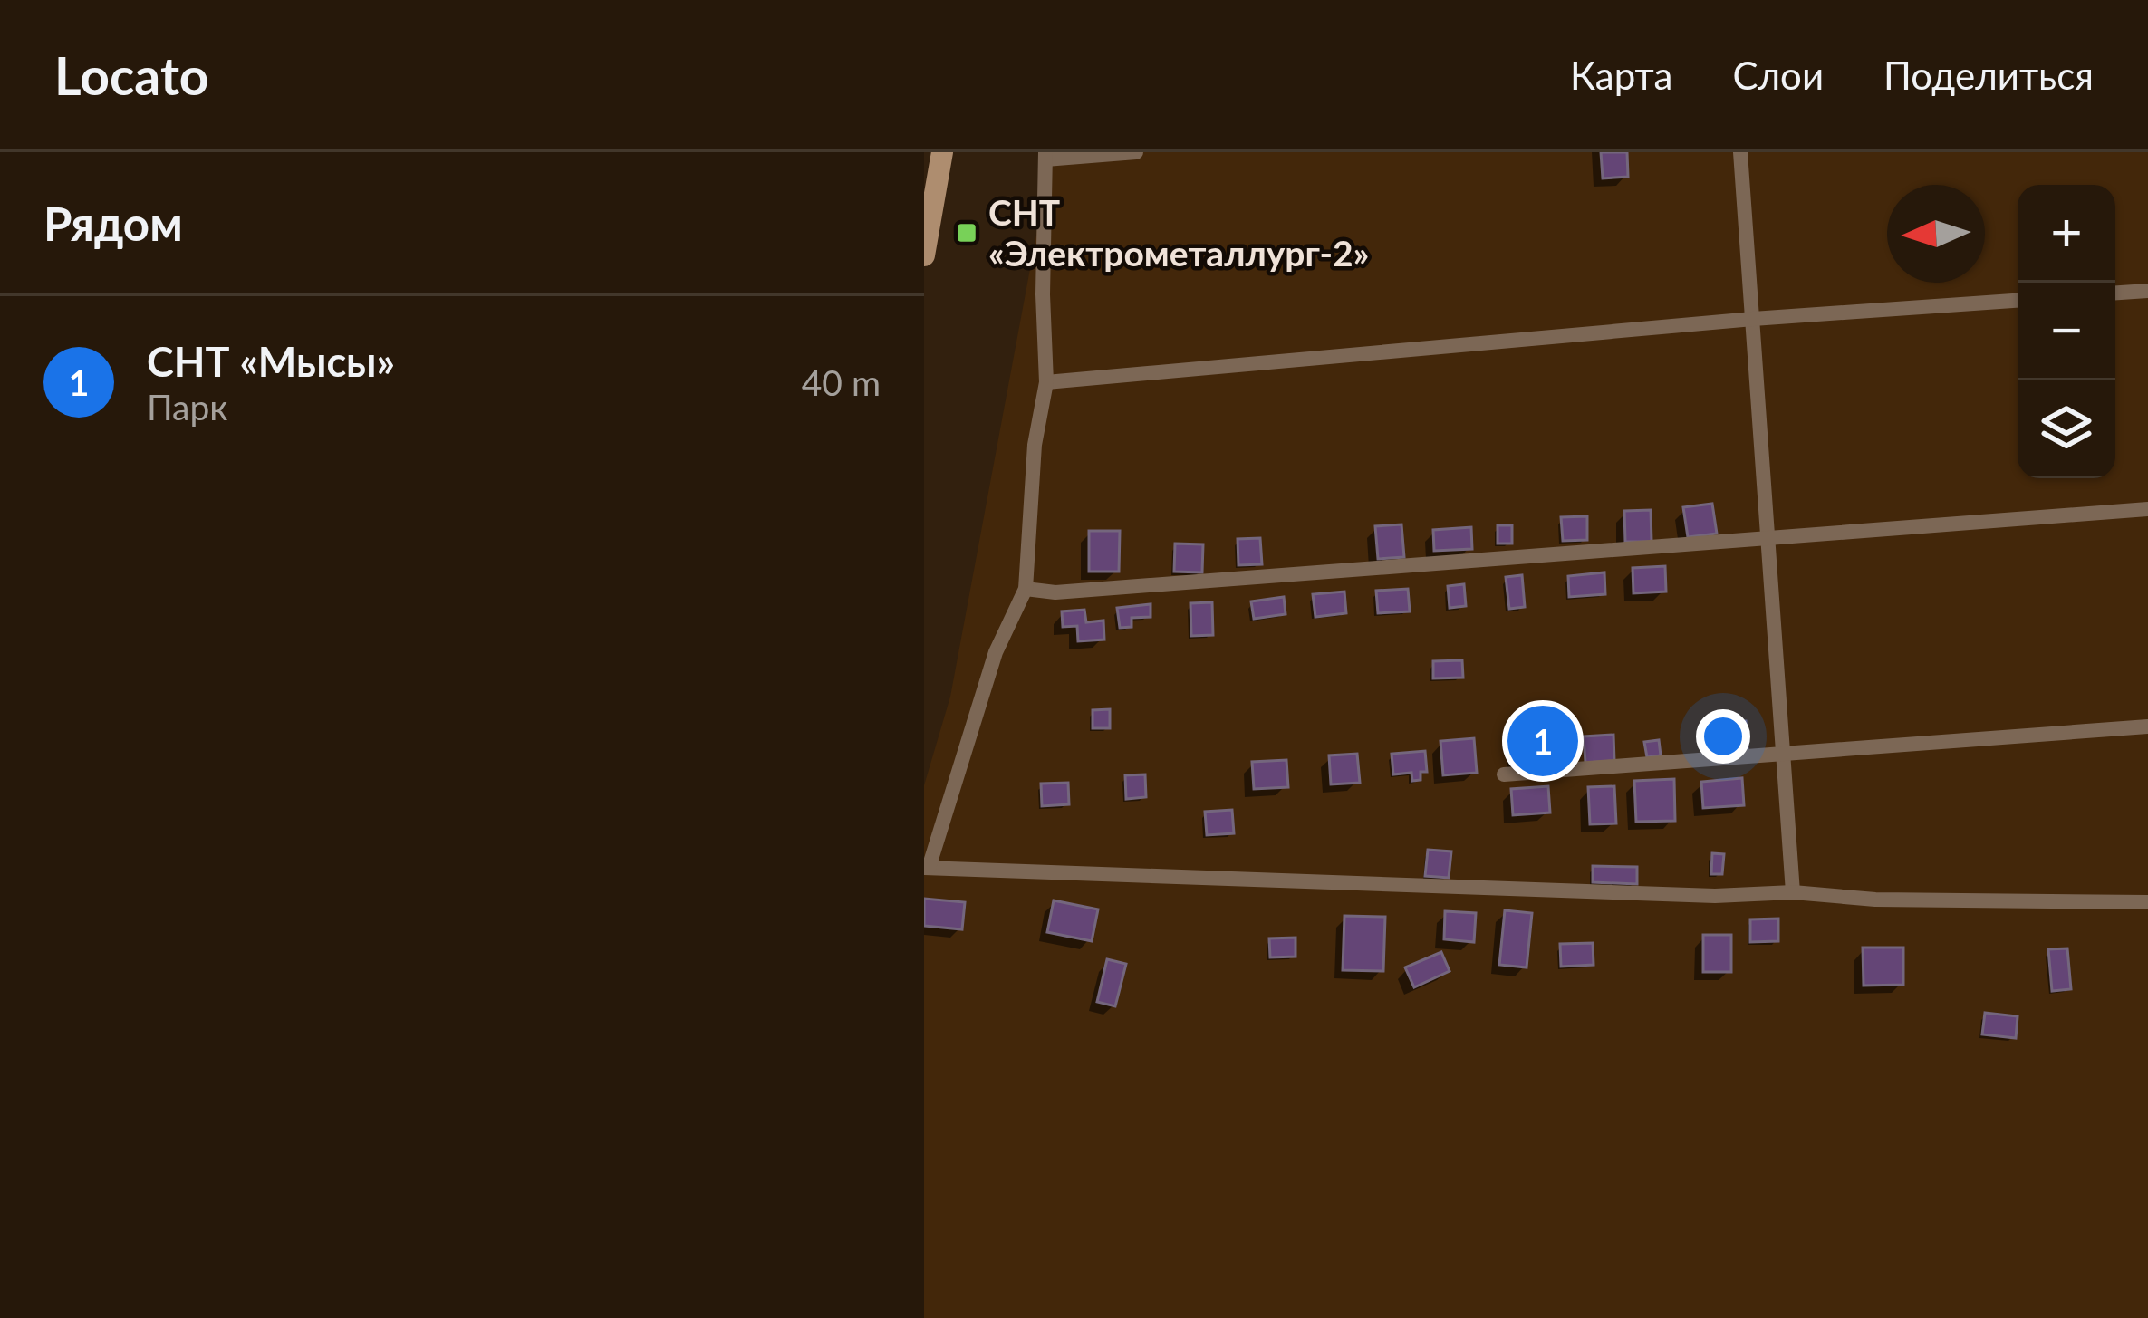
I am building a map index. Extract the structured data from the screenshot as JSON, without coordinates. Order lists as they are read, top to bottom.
{
  "places": {
    "transit": ["СНТ «Электрометаллург-2»"]
  },
  "north": "left",
  "page": {
    "header": "Locato",
    "nav": ["Карта", "Слои", "Поделиться"],
    "heading": "Рядом",
    "map_buttons": ["+", "−"],
    "list": [
      {
        "mark": "1",
        "name": "СНТ «Мысы»",
        "note": "Парк",
        "value": "40 m"
      }
    ],
    "pins": "1"
  }
}
